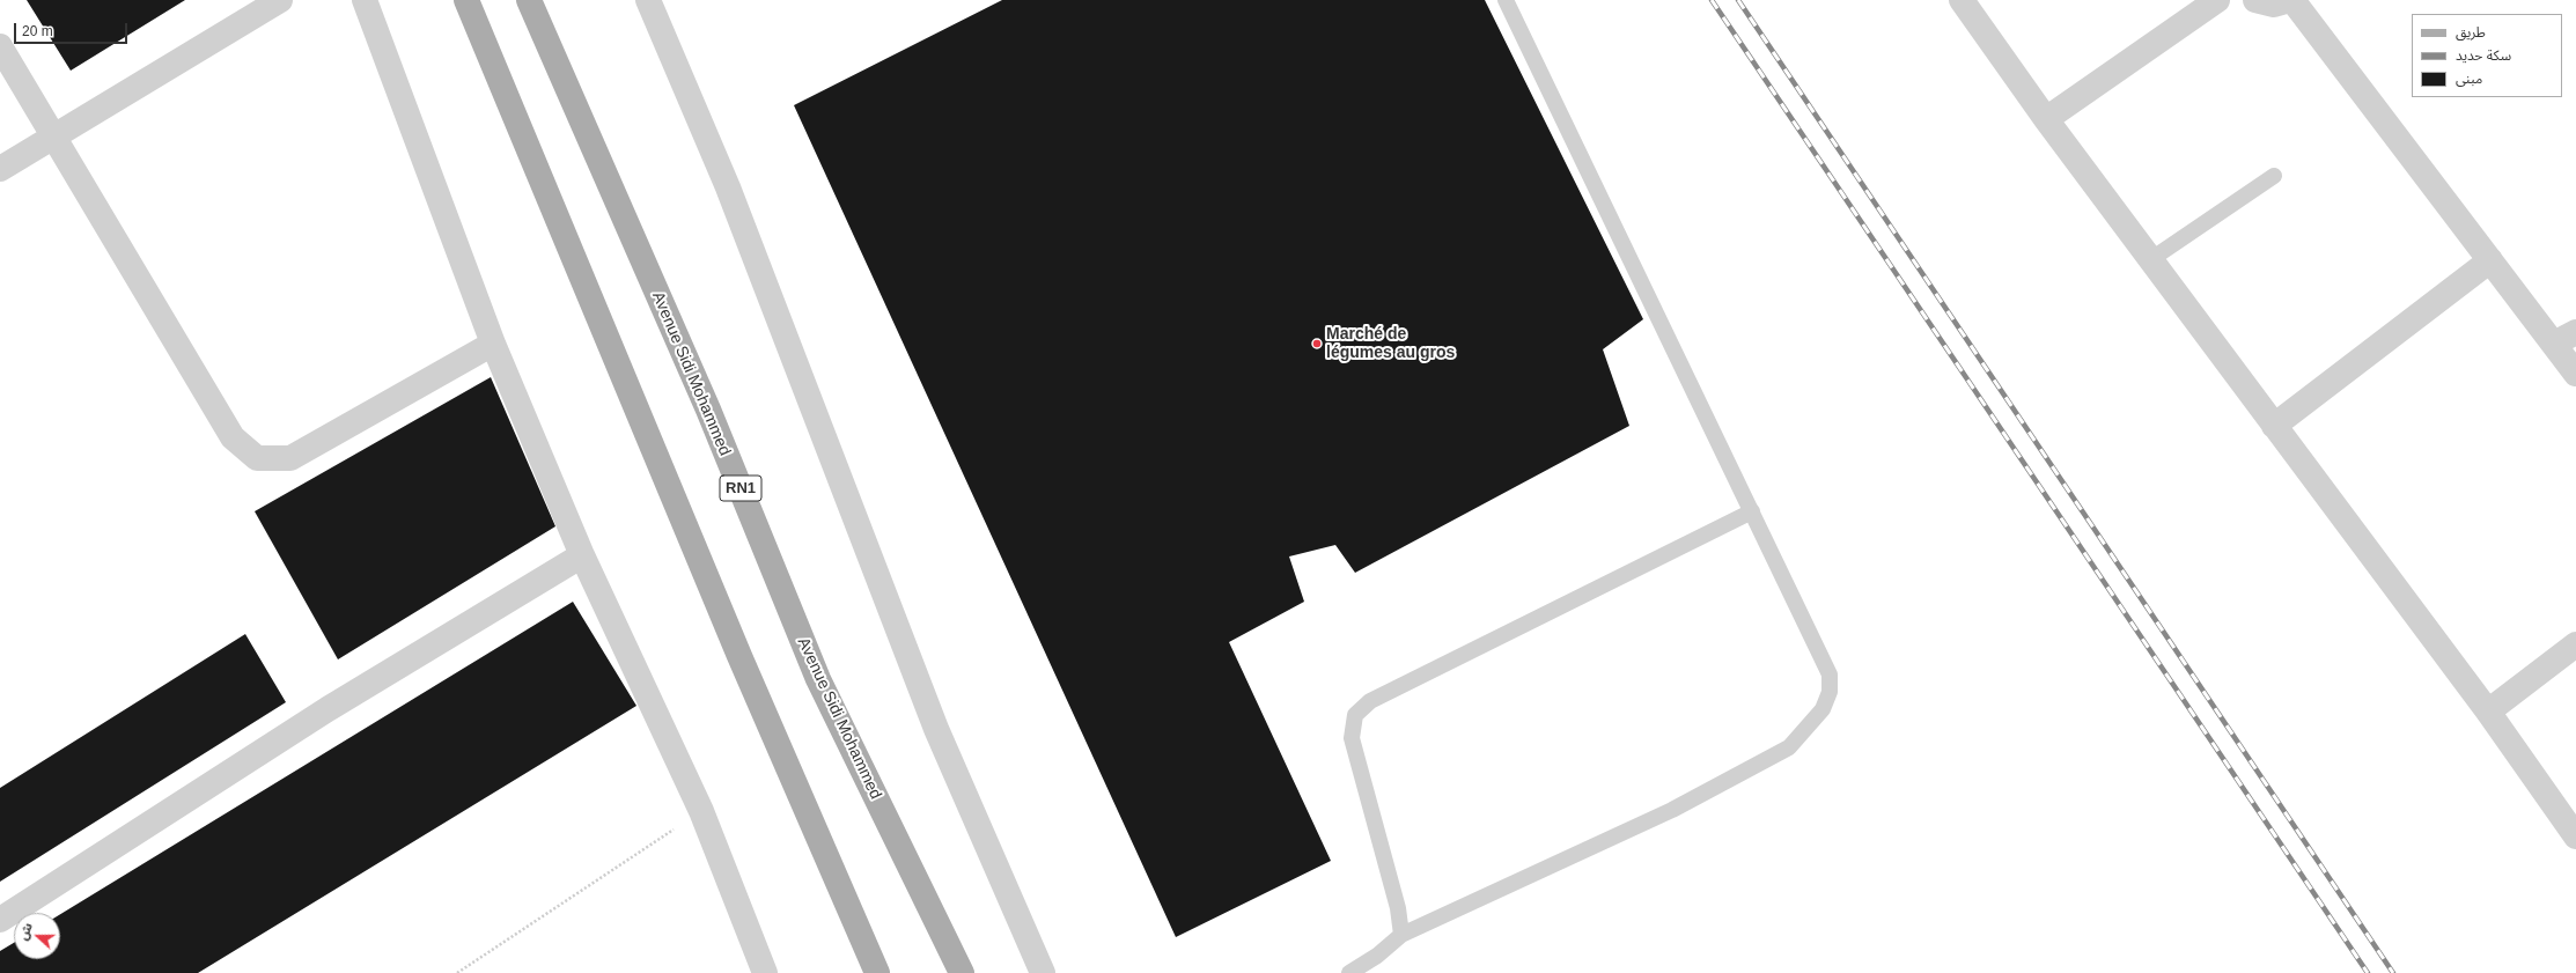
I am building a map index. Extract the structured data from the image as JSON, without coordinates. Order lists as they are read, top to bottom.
{
  "streets": {
    "main road": ["Avenue Sidi Mohammed", "RN1"]
  },
  "places": ["Marché de légumes au gros"],
  "legend": ["طريق", "سكة حديد", "مبنى"],
  "scale_bar": "20 m",
  "north": "left"
}
